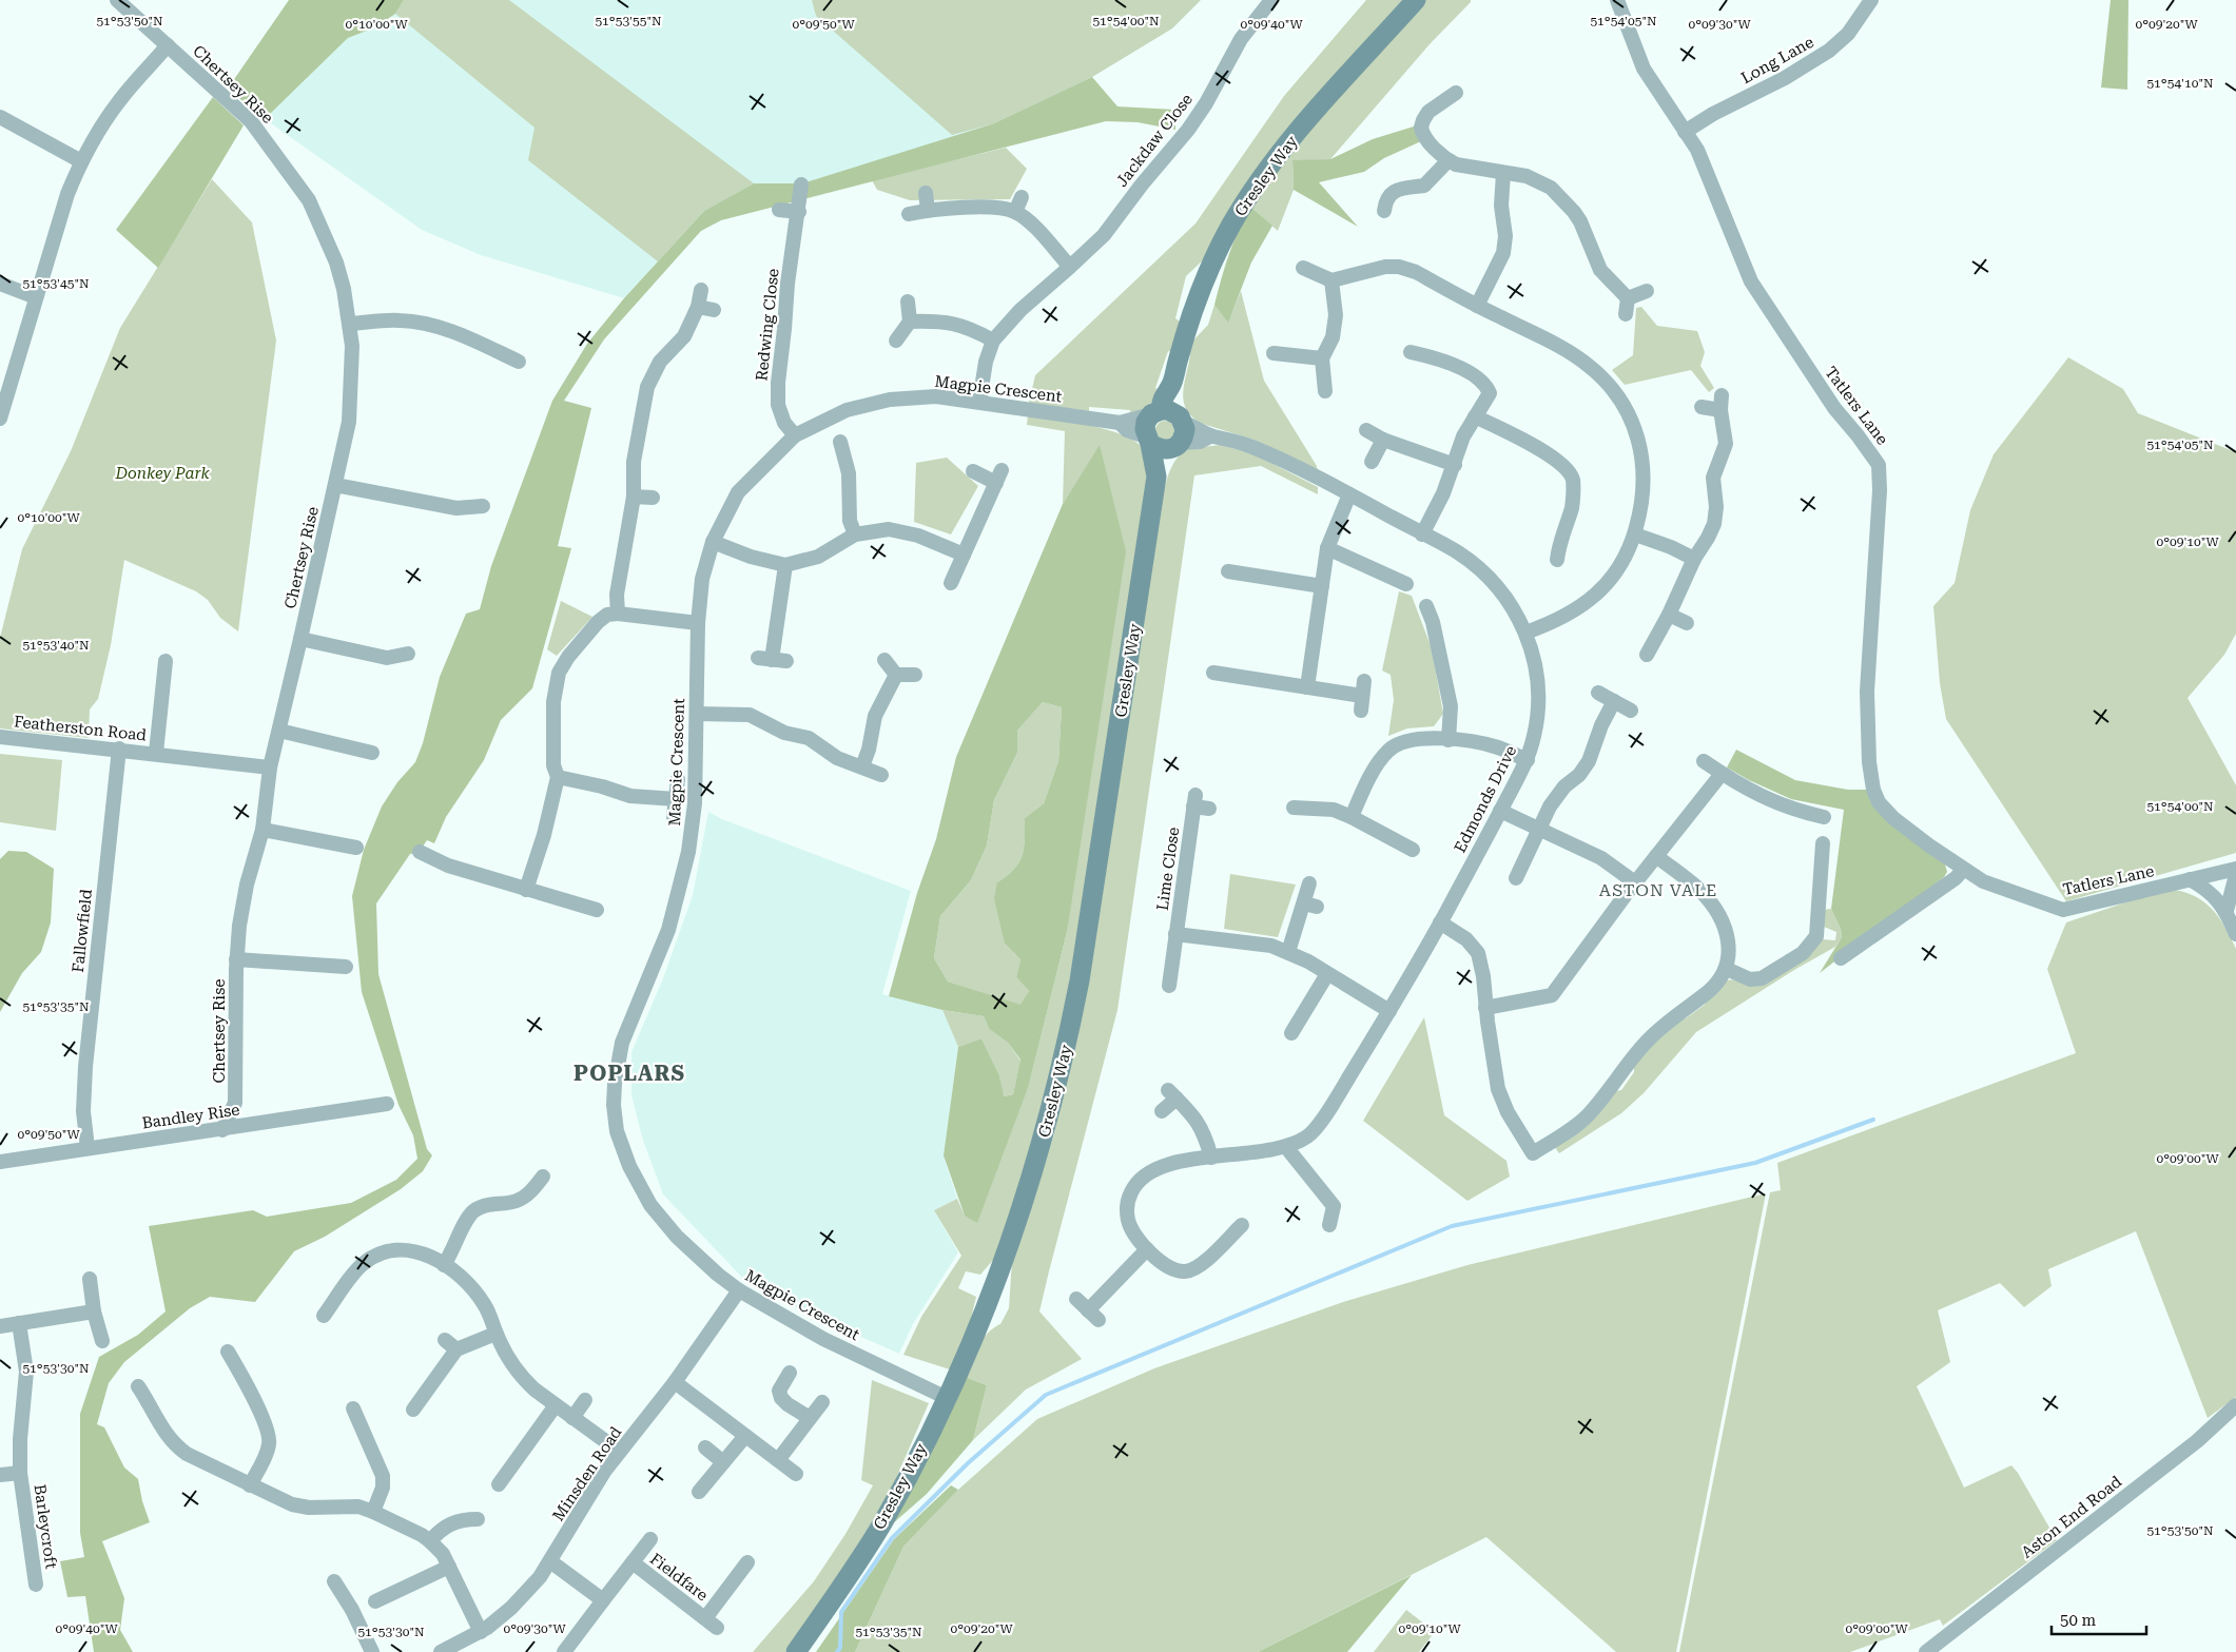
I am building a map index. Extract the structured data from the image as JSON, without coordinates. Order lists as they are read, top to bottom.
{
  "streets": {
    "street": [
      "Long Lane",
      "Chertsey Rise",
      "Jackdaw Close",
      "Gresley Way",
      "Redwing Close",
      "Magpie Crescent",
      "Tatlers Lane",
      "Featherston Road",
      "Edmonds Drive",
      "Lime Close",
      "Fallowfield",
      "Bandley Rise",
      "Minsden Road",
      "Aston End Road",
      "Barleycroft",
      "Fieldfare"
    ]
  },
  "crossings": [
    ["Long Lane", "Tatlers Lane"],
    ["Chertsey Rise", "Featherston Road"],
    ["Chertsey Rise", "Bandley Rise"],
    ["Jackdaw Close", "Magpie Crescent"],
    ["Gresley Way", "Magpie Crescent"],
    ["Gresley Way", "Edmonds Drive"],
    ["Redwing Close", "Magpie Crescent"],
    ["Magpie Crescent", "Edmonds Drive"],
    ["Magpie Crescent", "Minsden Road"],
    ["Featherston Road", "Fallowfield"],
    ["Edmonds Drive", "Lime Close"],
    ["Fallowfield", "Bandley Rise"]
  ],
  "districts": ["ASTON VALE", "POPLARS"],
  "parks": ["Donkey Park"],
  "scale_bar": "50 m",
  "coordinates": [
    "51°54'00\"N",
    "51°53'55\"N",
    "51°53'50\"N",
    "51°54'05\"N",
    "0°10'00\"W",
    "0°09'50\"W",
    "0°09'40\"W",
    "0°09'30\"W",
    "0°09'20\"W",
    "51°54'10\"N",
    "51°53'45\"N",
    "0°09'10\"W",
    "51°53'40\"N",
    "51°53'35\"N",
    "0°09'00\"W",
    "51°53'30\"N"
  ]
}
